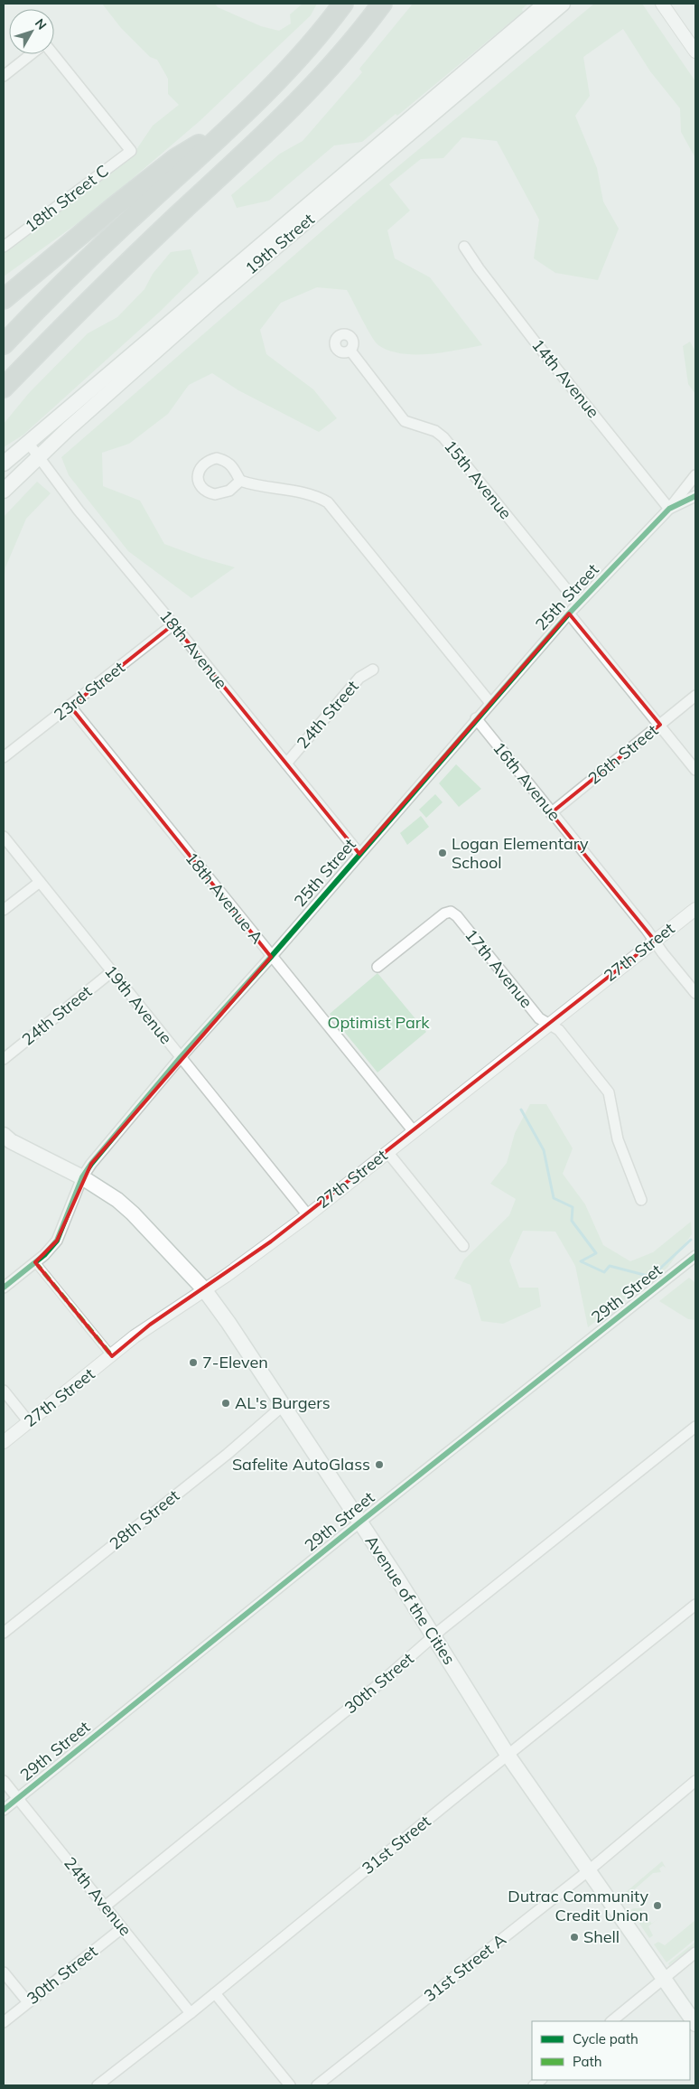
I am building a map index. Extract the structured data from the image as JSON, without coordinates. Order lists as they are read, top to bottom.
{
  "streets": {
    "main road": ["19th Street", "Avenue of the Cities"],
    "street": [
      "18th Street C",
      "14th Avenue",
      "15th Avenue",
      "25th Street",
      "18th Avenue",
      "23rd Street",
      "24th Street",
      "26th Street",
      "16th Avenue",
      "18th Avenue A",
      "27th Street",
      "17th Avenue",
      "19th Avenue",
      "29th Street",
      "28th Street",
      "30th Street",
      "31st Street",
      "24th Avenue",
      "31st Street A"
    ]
  },
  "crossings": [
    ["19th Street", "18th Avenue"],
    ["14th Avenue", "25th Street"],
    ["15th Avenue", "25th Street"],
    ["25th Street", "18th Avenue"],
    ["25th Street", "16th Avenue"],
    ["25th Street", "18th Avenue A"],
    ["25th Street", "19th Avenue"],
    ["25th Street", "Avenue of the Cities"],
    ["18th Avenue", "23rd Street"],
    ["18th Avenue", "24th Street"],
    ["23rd Street", "18th Avenue A"],
    ["24th Street", "19th Avenue"],
    ["26th Street", "16th Avenue"],
    ["16th Avenue", "27th Street"],
    ["18th Avenue A", "27th Street"],
    ["27th Street", "17th Avenue"],
    ["27th Street", "19th Avenue"],
    ["27th Street", "Avenue of the Cities"],
    ["29th Street", "Avenue of the Cities"],
    ["29th Street", "24th Avenue"],
    ["28th Street", "Avenue of the Cities"],
    ["Avenue of the Cities", "30th Street"],
    ["Avenue of the Cities", "31st Street"],
    ["Avenue of the Cities", "31st Street A"],
    ["30th Street", "24th Avenue"],
    ["31st Street", "24th Avenue"]
  ],
  "parks": ["Optimist Park"],
  "places": [
    "Logan Elementary School",
    "7-Eleven",
    "AL's Burgers",
    "Safelite AutoGlass",
    "Dutrac Community Credit Union",
    "Shell"
  ],
  "legend": ["Cycle path", "Path"],
  "north": "top right"
}
